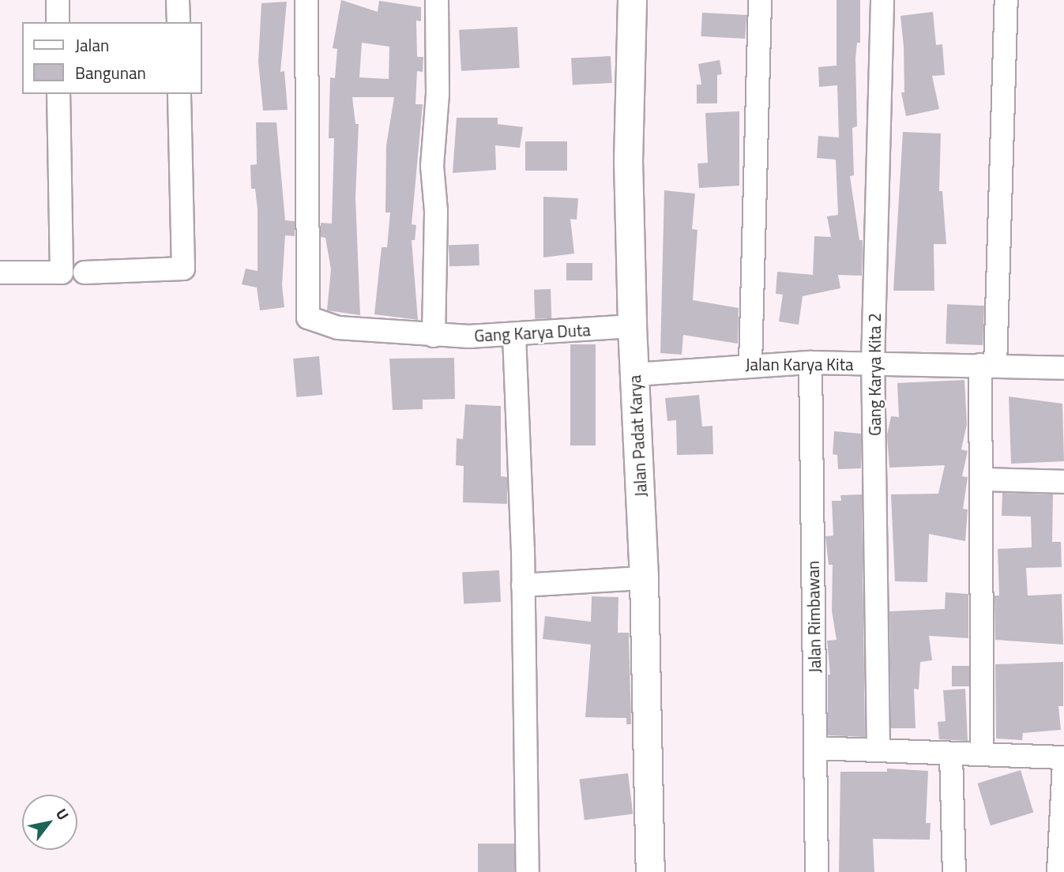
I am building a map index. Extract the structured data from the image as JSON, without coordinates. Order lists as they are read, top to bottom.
{
  "streets": {
    "street": [
      "Gang Karya Duta",
      "Jalan Karya Kita",
      "Gang Karya Kita 2",
      "Jalan Padat Karya",
      "Jalan Rimbawan"
    ]
  },
  "crossings": [
    ["Gang Karya Duta", "Jalan Padat Karya"],
    ["Jalan Karya Kita", "Gang Karya Kita 2"],
    ["Jalan Karya Kita", "Jalan Padat Karya"],
    ["Jalan Karya Kita", "Jalan Rimbawan"]
  ],
  "legend": ["Jalan", "Bangunan"],
  "north": "top right"
}
